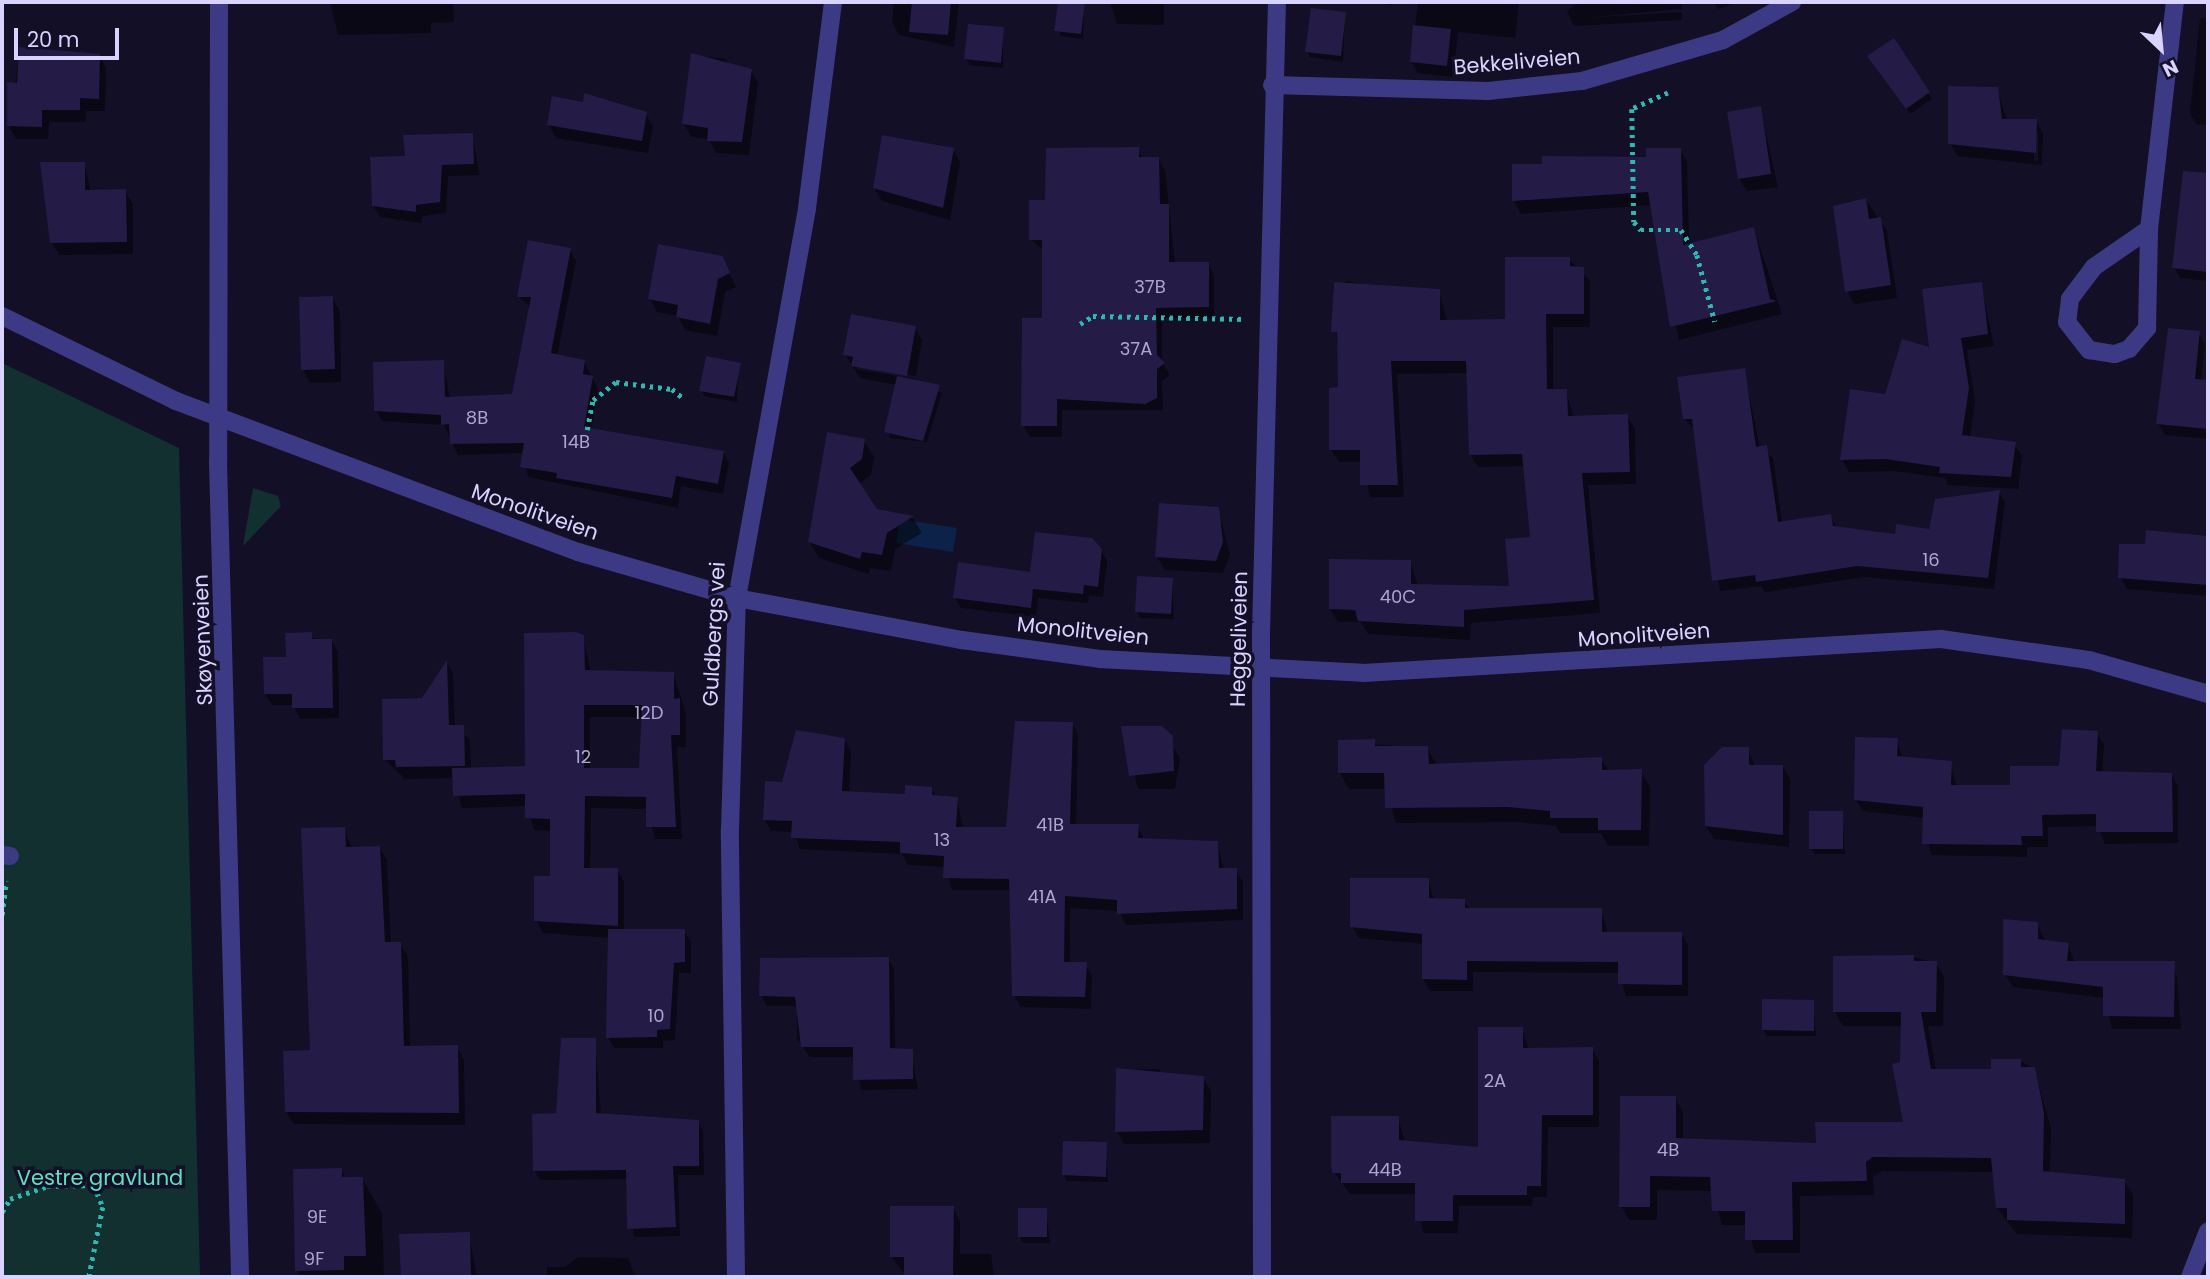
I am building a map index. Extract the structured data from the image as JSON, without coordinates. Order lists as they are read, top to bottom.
{
  "streets": {
    "street": [
      "Bekkeliveien",
      "Monolitveien",
      "Guldbergs vei",
      "Heggeliveien",
      "Skøyenveien"
    ]
  },
  "crossings": [
    ["Bekkeliveien", "Heggeliveien"],
    ["Monolitveien", "Guldbergs vei"],
    ["Monolitveien", "Heggeliveien"],
    ["Monolitveien", "Skøyenveien"]
  ],
  "parks": ["Vestre gravlund"],
  "house_numbers": [
    "37B",
    "37A",
    "8B",
    "14B",
    "16",
    "40C",
    "12D",
    "12",
    "41B",
    "13",
    "41A",
    "10",
    "2A",
    "4B",
    "44B",
    "9E",
    "9F"
  ],
  "scale_bar": "20 m",
  "north": "bottom right"
}
